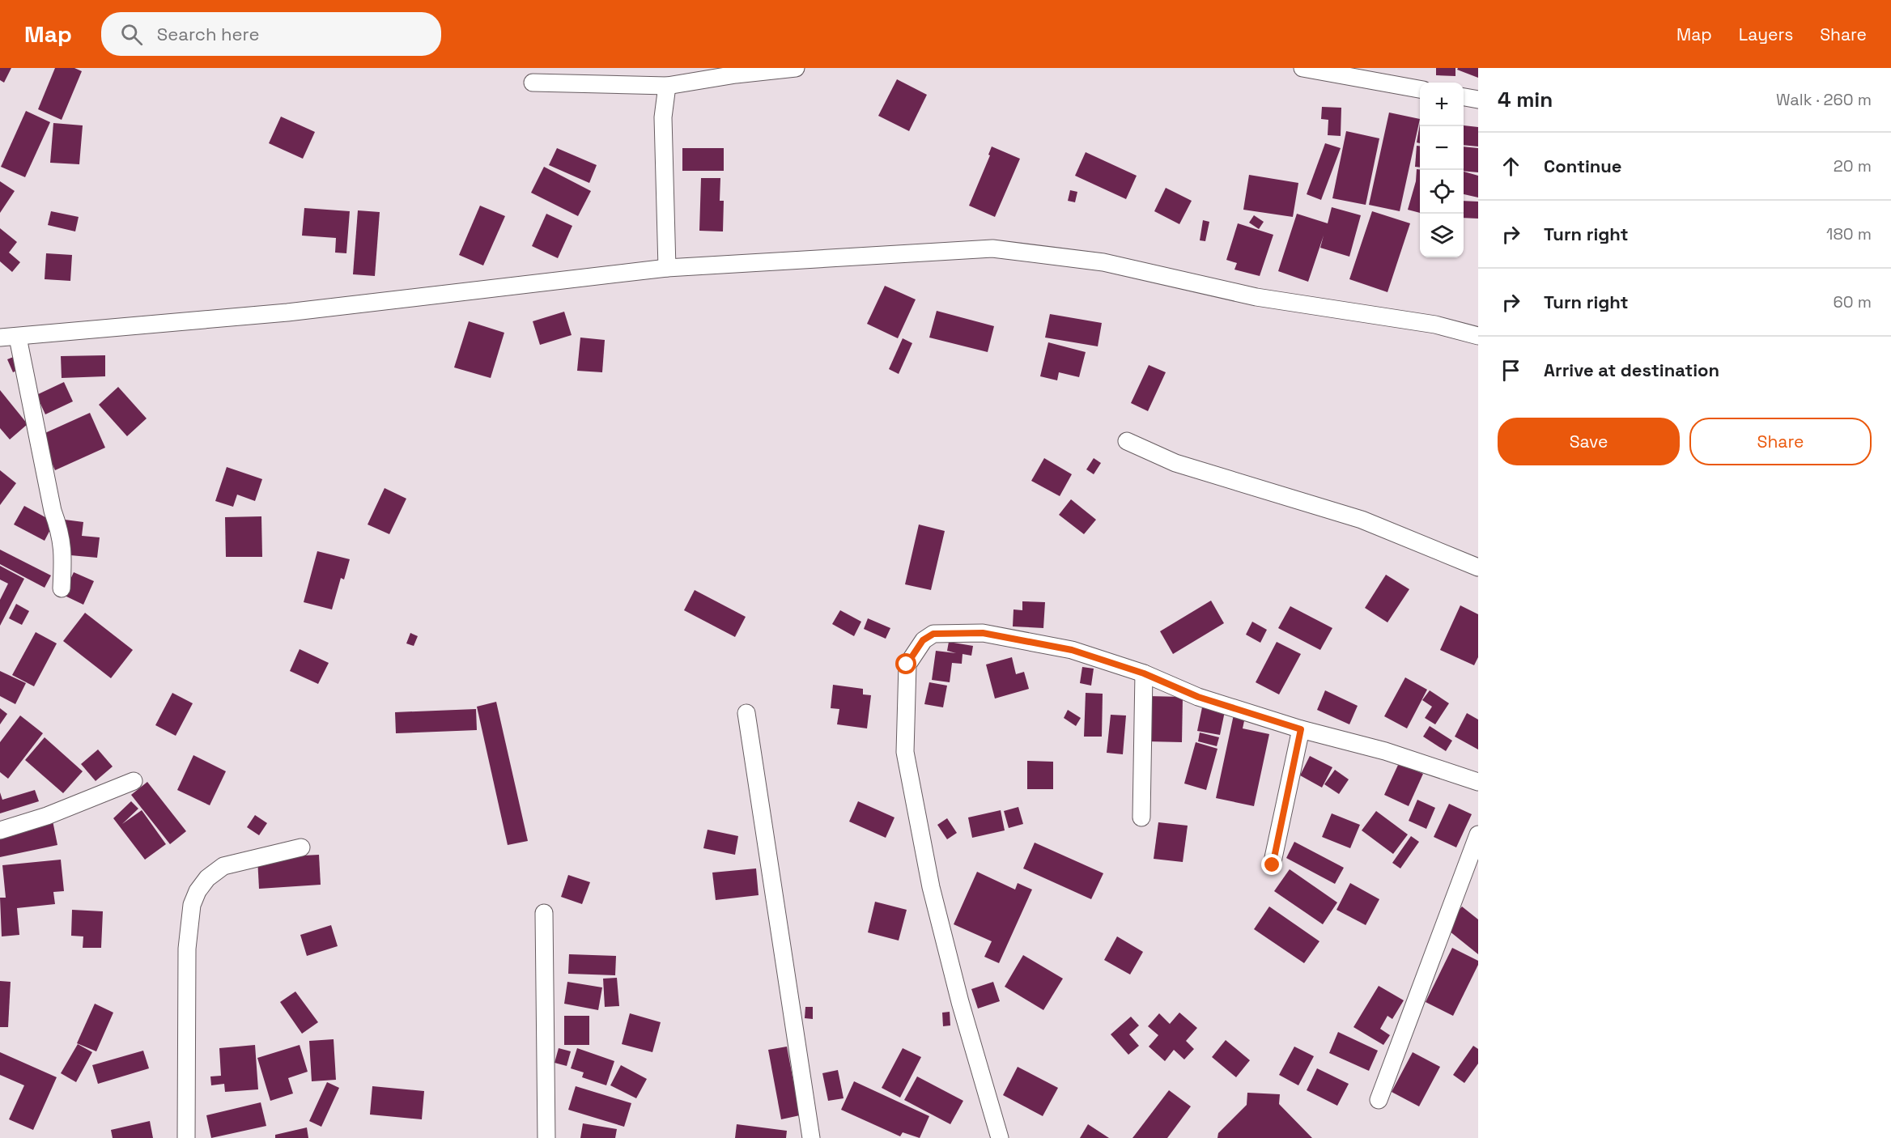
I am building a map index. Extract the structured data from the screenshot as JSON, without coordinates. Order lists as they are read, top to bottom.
{
  "page": {
    "header": "Map",
    "search": "Search here",
    "nav": ["Map", "Layers", "Share"],
    "heading": ["4 min", "Walk · 260 m"],
    "map_buttons": ["+", "−"],
    "list": [
      ["Continue", "20 m"],
      ["Turn right", "180 m"],
      ["Turn right", "60 m"],
      "Arrive at destination"
    ],
    "buttons": ["Save", "Share"]
  }
}
